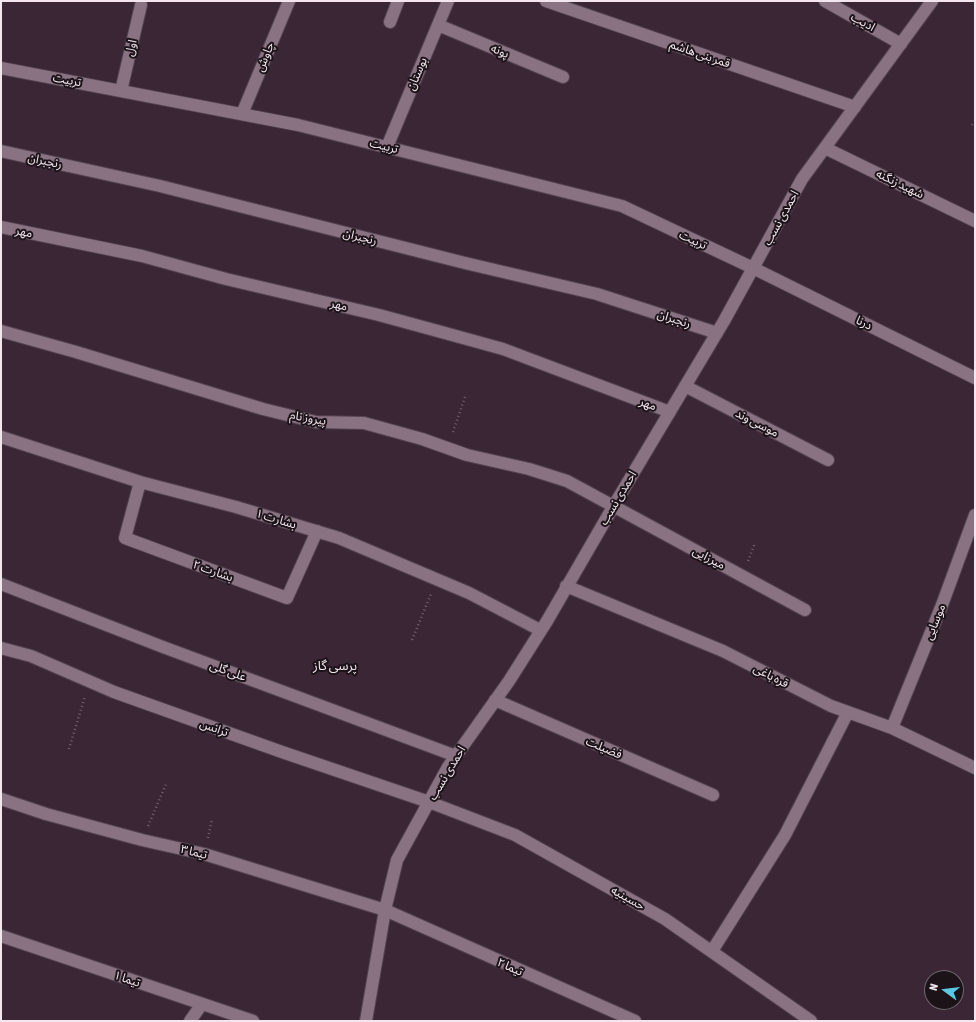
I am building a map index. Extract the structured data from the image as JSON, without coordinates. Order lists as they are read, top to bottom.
{
  "streets": {
    "street": [
      "ادیب",
      "اول",
      "پونه",
      "قمر بنی هاشم",
      "چاوش",
      "بوستان",
      "تربیت",
      "رنجبران",
      "شهید زنگنه",
      "احمدی نسب",
      "مهر",
      "درنا",
      "پیروز نام",
      "موسی وند",
      "بشارت ۱",
      "میرزایی",
      "بشارت ۲",
      "موسایی",
      "علی گلی",
      "قره باغی",
      "ترانس",
      "فضیلت",
      "تیما ۳",
      "حسینیه",
      "تیما ۲",
      "تیما ۱"
    ]
  },
  "crossings": [
    ["ادیب", "احمدی نسب"],
    ["اول", "تربیت"],
    ["پونه", "بوستان"],
    ["قمر بنی هاشم", "احمدی نسب"],
    ["چاوش", "تربیت"],
    ["بوستان", "تربیت"],
    ["تربیت", "احمدی نسب"],
    ["تربیت", "درنا"],
    ["رنجبران", "احمدی نسب"],
    ["شهید زنگنه", "احمدی نسب"],
    ["احمدی نسب", "مهر"],
    ["احمدی نسب", "درنا"],
    ["احمدی نسب", "پیروز نام"],
    ["احمدی نسب", "موسی وند"],
    ["احمدی نسب", "بشارت ۱"],
    ["احمدی نسب", "میرزایی"],
    ["احمدی نسب", "علی گلی"],
    ["احمدی نسب", "قره باغی"],
    ["احمدی نسب", "ترانس"],
    ["احمدی نسب", "فضیلت"],
    ["احمدی نسب", "تیما ۳"],
    ["احمدی نسب", "حسینیه"],
    ["احمدی نسب", "تیما ۲"],
    ["پیروز نام", "میرزایی"],
    ["بشارت ۱", "بشارت ۲"],
    ["موسایی", "قره باغی"],
    ["ترانس", "حسینیه"],
    ["تیما ۳", "تیما ۲"]
  ],
  "districts": ["پرسی گاز"],
  "north": "left"
}
